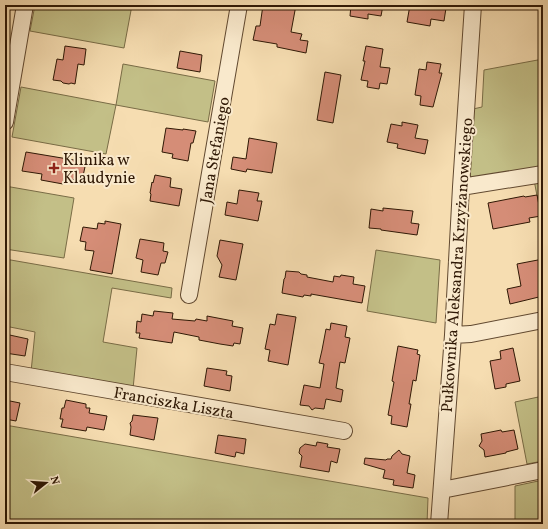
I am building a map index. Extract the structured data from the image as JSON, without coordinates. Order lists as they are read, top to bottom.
{
  "streets": {
    "street": ["Jana Stefaniego", "Pułkownika Aleksandra Krzyżanowskiego", "Franciszka Liszta"]
  },
  "places": {
    "health": ["Klinika w Klaudynie"]
  },
  "north": "right"
}
